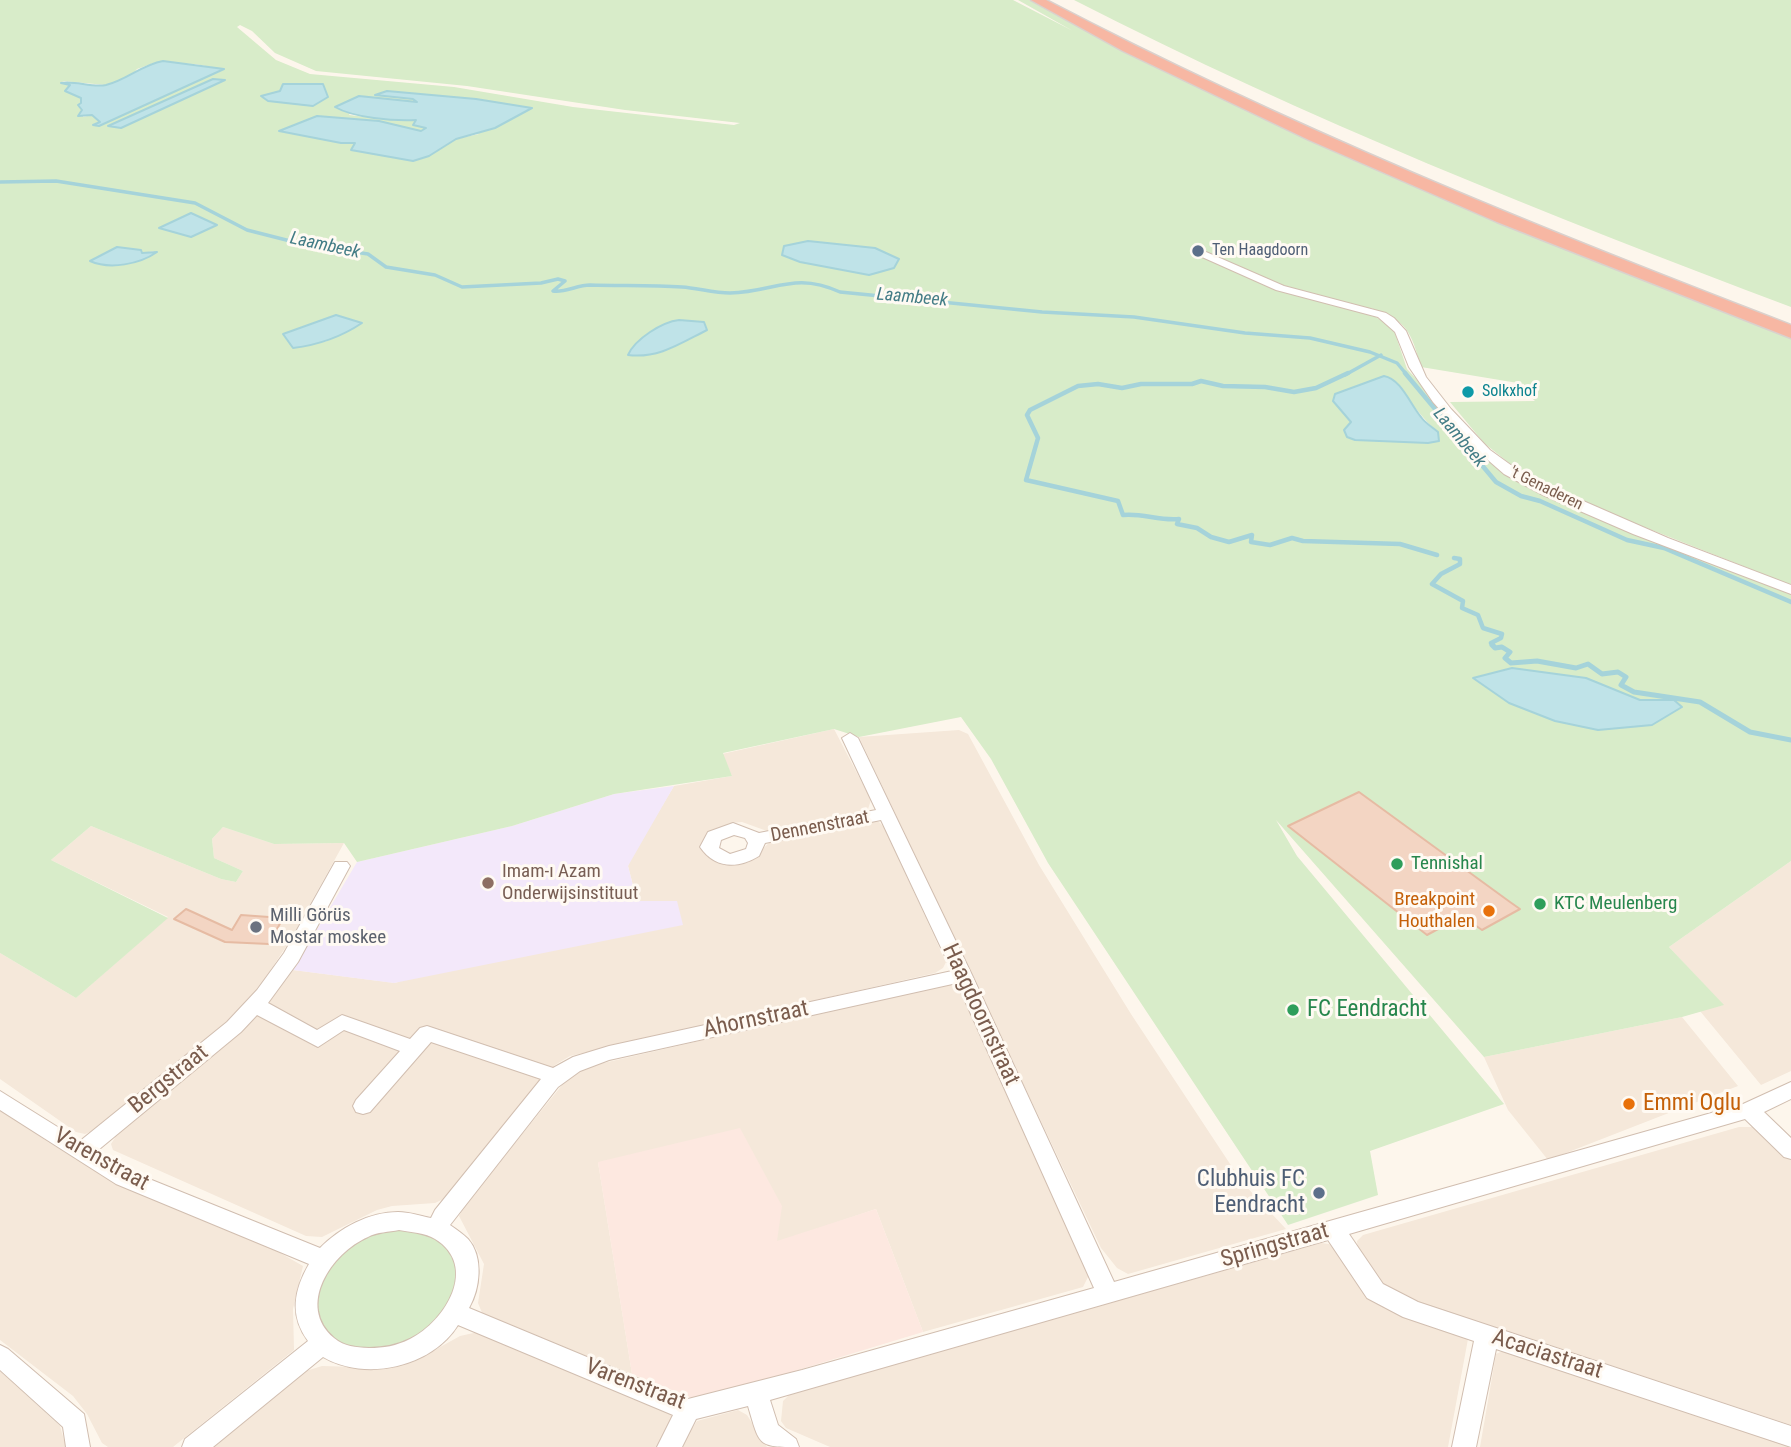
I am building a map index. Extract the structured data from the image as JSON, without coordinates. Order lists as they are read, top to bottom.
{
  "streets": {
    "street": [
      "'t Genaderen",
      "Dennenstraat",
      "Haagdoornstraat",
      "Ahornstraat",
      "Bergstraat",
      "Varenstraat",
      "Springstraat",
      "Acaciastraat"
    ]
  },
  "crossings": [
    ["Dennenstraat", "Haagdoornstraat"],
    ["Haagdoornstraat", "Ahornstraat"],
    ["Haagdoornstraat", "Springstraat"],
    ["Ahornstraat", "Varenstraat"],
    ["Bergstraat", "Varenstraat"],
    ["Varenstraat", "Springstraat"],
    ["Springstraat", "Acaciastraat"]
  ],
  "water": ["Laambeek"],
  "places": [
    "Ten Haagdoorn",
    "Solkxhof",
    "Tennishal",
    "Imam-ı Azam Onderwijsinstituut",
    "KTC Meulenberg",
    "Breakpoint Houthalen",
    "Milli Görüs Mostar moskee",
    "FC Eendracht",
    "Emmi Oglu",
    "Clubhuis FC Eendracht"
  ]
}
